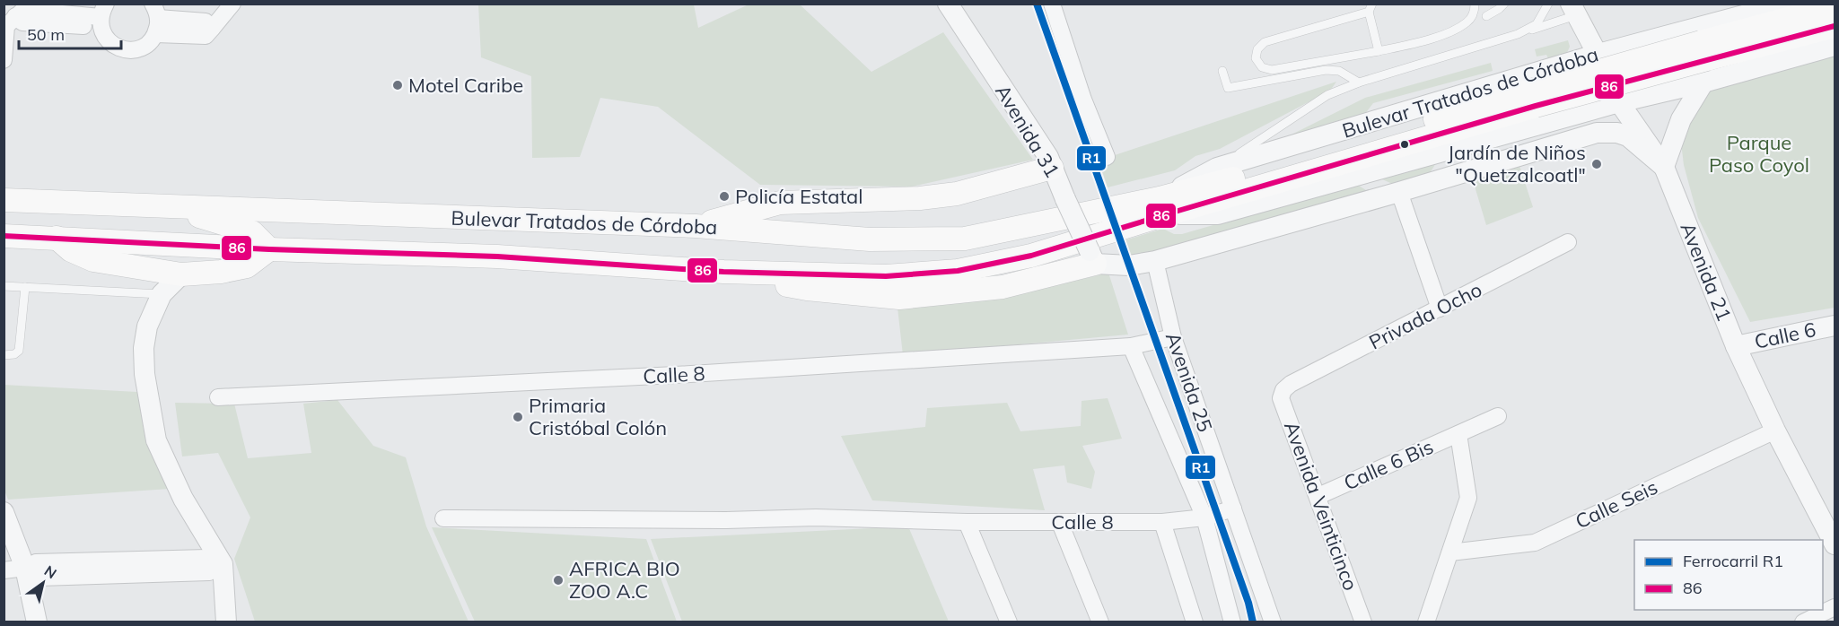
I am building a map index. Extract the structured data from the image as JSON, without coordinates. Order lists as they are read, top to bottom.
{
  "streets": {
    "main road": ["Bulevar Tratados de Córdoba"],
    "street": [
      "Avenida 31",
      "Avenida 21",
      "Privada Ocho",
      "Calle 6",
      "Calle 8",
      "Avenida 25",
      "Calle 6 Bis",
      "Calle Seis",
      "Avenida Veinticinco"
    ]
  },
  "crossings": [
    ["Bulevar Tratados de Córdoba", "Avenida 21"],
    ["Avenida 21", "Calle 6"],
    ["Avenida 21", "Calle Seis"],
    ["Privada Ocho", "Avenida Veinticinco"],
    ["Calle 8", "Avenida 25"],
    ["Calle 6 Bis", "Avenida Veinticinco"]
  ],
  "parks": ["Parque Paso Coyol"],
  "places": [
    "Motel Caribe",
    "Jardín de Niños \"Quetzalcoatl\"",
    "Policía Estatal",
    "Primaria Cristóbal Colón",
    "AFRICA BIO ZOO A.C"
  ],
  "lines": ["rail line R1", "transit line 86"],
  "legend": ["Ferrocarril R1", "86"],
  "scale_bar": "50 m",
  "north": "top right"
}
